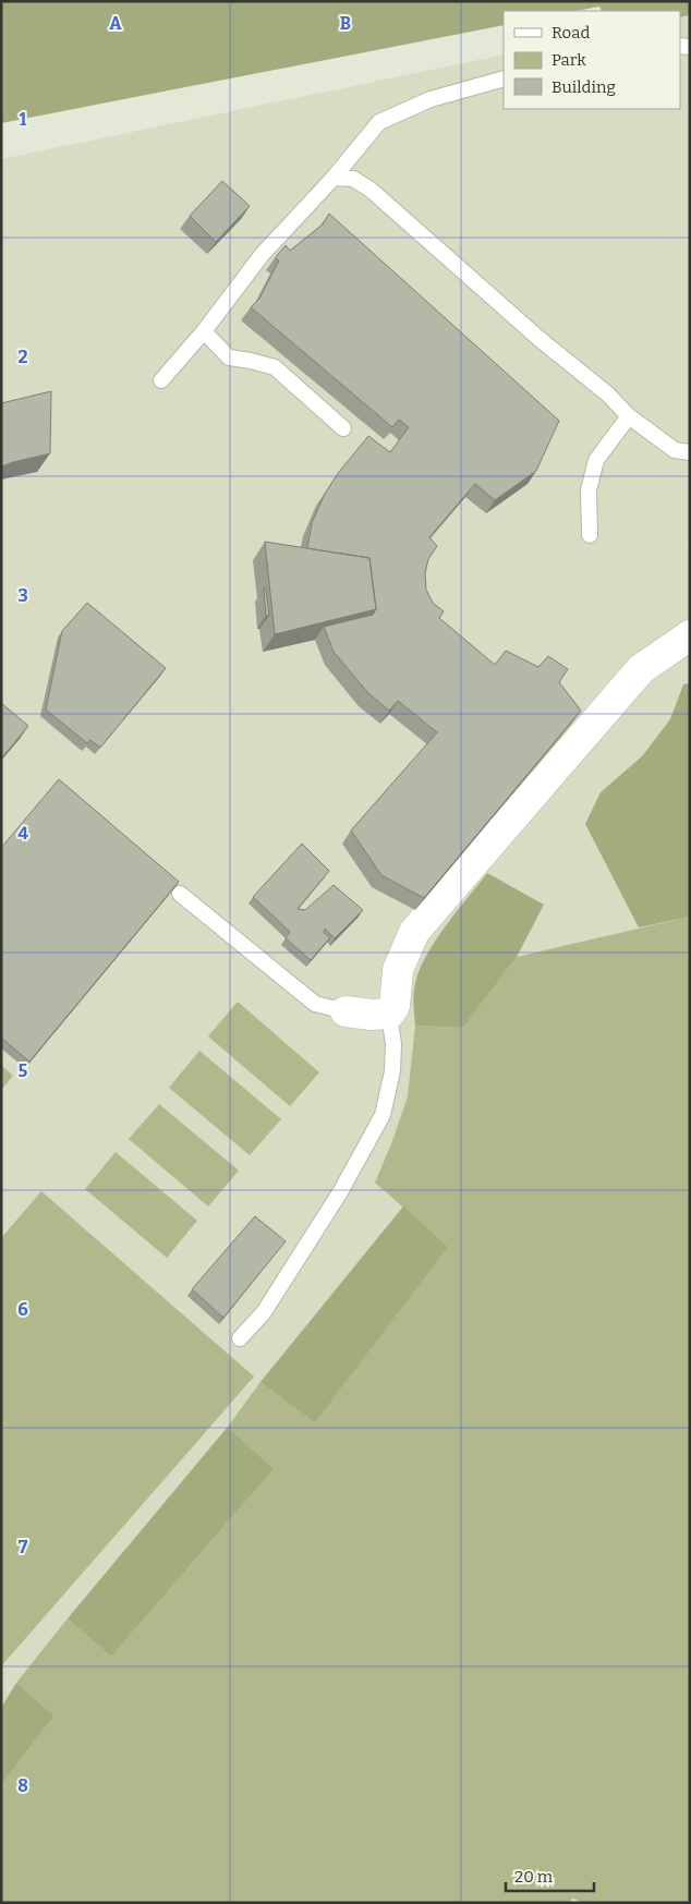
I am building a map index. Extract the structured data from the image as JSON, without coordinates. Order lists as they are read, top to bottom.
{
  "legend": ["Road", "Park", "Building"],
  "scale_bar": "20 m",
  "grid": {
    "columns": ["A", "B"],
    "rows": [
      "1",
      "2",
      "3",
      "4",
      "5",
      "6",
      "7",
      "8"
    ]
  }
}
